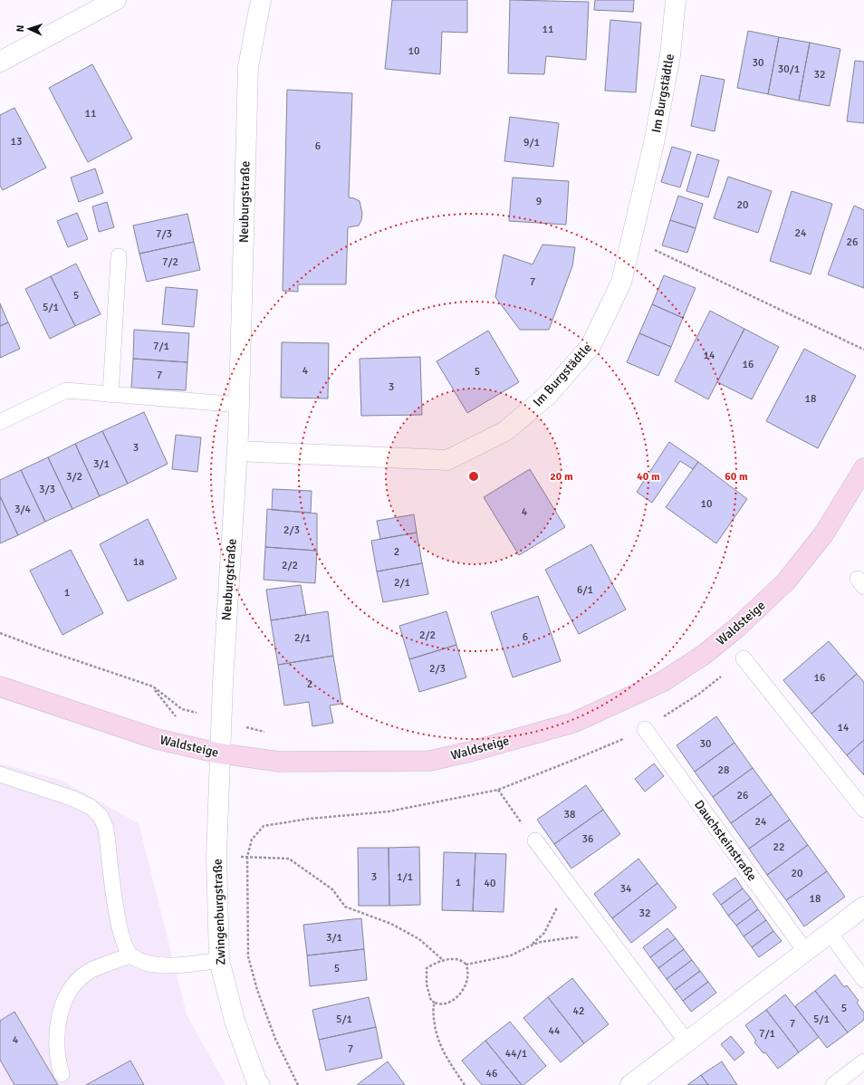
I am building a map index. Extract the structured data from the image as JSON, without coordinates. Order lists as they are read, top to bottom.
{
  "streets": {
    "street": [
      "Im Burgstädtle",
      "Neuburgstraße",
      "Waldsteige",
      "Zwingenburgstraße"
    ],
    "lane": ["Dauchsteinstraße"]
  },
  "crossings": [
    ["Im Burgstädtle", "Neuburgstraße"],
    ["Neuburgstraße", "Waldsteige"],
    ["Neuburgstraße", "Zwingenburgstraße"],
    ["Waldsteige", "Zwingenburgstraße"]
  ],
  "house_numbers": [
    "11",
    "10",
    "30",
    "30/1",
    "32",
    "11",
    "13",
    "9/1",
    "6",
    "9",
    "20",
    "24",
    "7/3",
    "26",
    "7/2",
    "7",
    "5",
    "5/1",
    "7/1",
    "14",
    "16",
    "4",
    "5",
    "7",
    "3",
    "18",
    "3",
    "3/1",
    "3/2",
    "3/3",
    "10",
    "3/4",
    "4",
    "2/3",
    "2",
    "1a",
    "2/2",
    "2/1",
    "6/1",
    "1",
    "2/2",
    "6",
    "2/1",
    "2/3",
    "16",
    "2",
    "14",
    "30",
    "28",
    "26",
    "38",
    "24",
    "36",
    "22",
    "20",
    "3",
    "1/1",
    "1",
    "40",
    "34",
    "18",
    "32",
    "3/1",
    "5",
    "5",
    "42",
    "5/1",
    "5/1",
    "7",
    "44",
    "7/1",
    "4",
    "7",
    "44/1",
    "46"
  ],
  "north": "left",
  "rings": ["20 m", "40 m", "60 m"]
}
